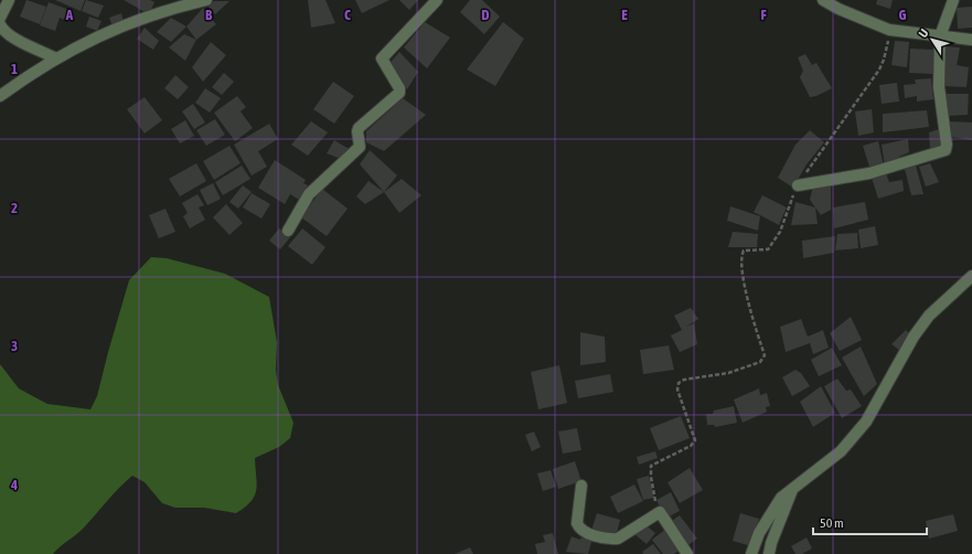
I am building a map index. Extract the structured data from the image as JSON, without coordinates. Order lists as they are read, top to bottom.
{
  "scale_bar": "50 m",
  "north": "top left",
  "grid": {
    "columns": [
      "A",
      "B",
      "C",
      "D",
      "E",
      "F",
      "G"
    ],
    "rows": [
      "1",
      "2",
      "3",
      "4"
    ]
  }
}
